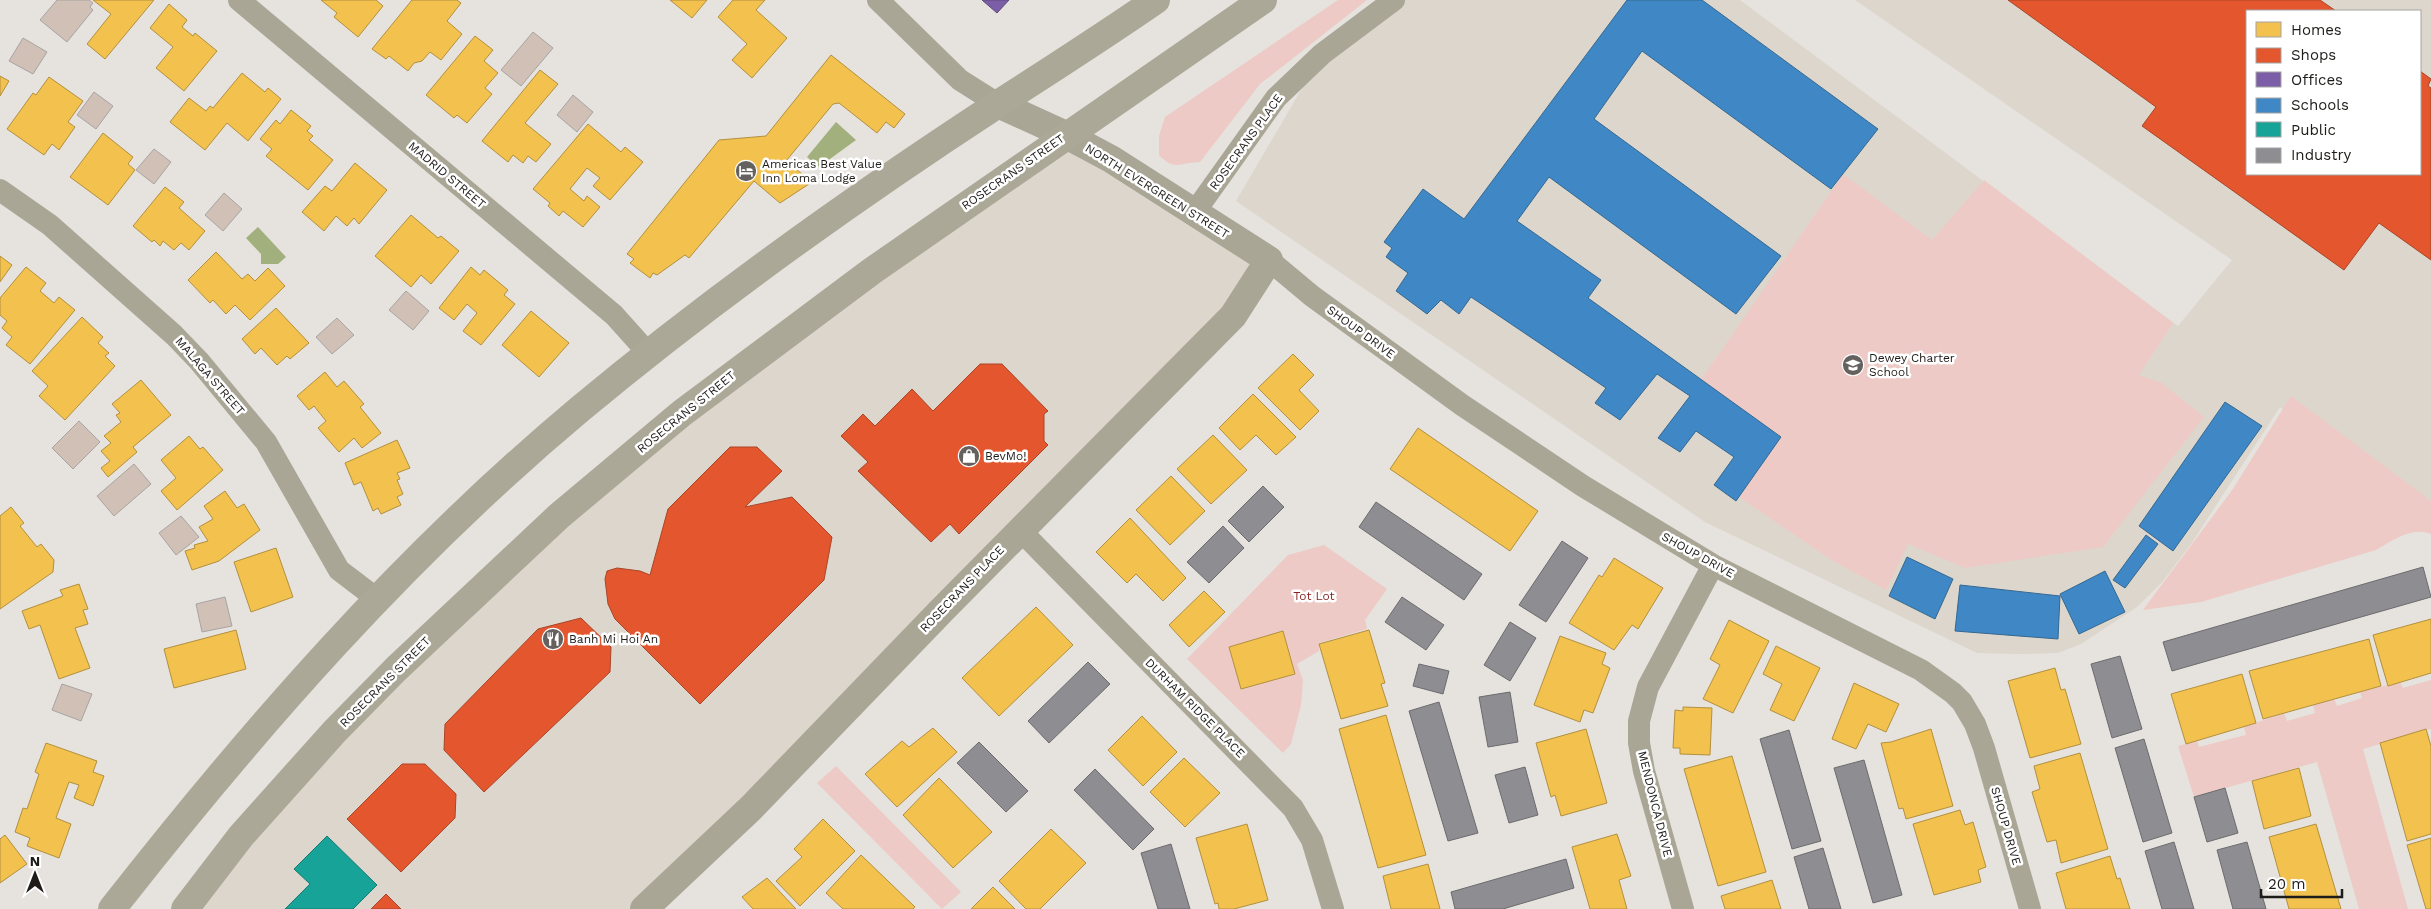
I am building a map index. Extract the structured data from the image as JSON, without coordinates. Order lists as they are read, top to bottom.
{
  "streets": {
    "main road": ["ROSECRANS STREET"],
    "street": [
      "ROSECRANS PLACE",
      "MADRID STREET",
      "NORTH EVERGREEN STREET",
      "SHOUP DRIVE",
      "MALAGA STREET",
      "DURHAM RIDGE PLACE",
      "MENDONCA DRIVE"
    ]
  },
  "crossings": [
    ["ROSECRANS PLACE", "NORTH EVERGREEN STREET"],
    ["ROSECRANS PLACE", "SHOUP DRIVE"],
    ["ROSECRANS PLACE", "DURHAM RIDGE PLACE"],
    ["ROSECRANS STREET", "NORTH EVERGREEN STREET"],
    ["NORTH EVERGREEN STREET", "SHOUP DRIVE"],
    ["SHOUP DRIVE", "MENDONCA DRIVE"]
  ],
  "parks": ["Tot Lot"],
  "places": {
    "hotel": ["Americas Best Value Inn Loma Lodge"],
    "school or university": ["Dewey Charter School"],
    "shop": ["BevMo!"],
    "restaurant": ["Banh Mi Hoi An"]
  },
  "legend": [
    "Homes",
    "Shops",
    "Offices",
    "Schools",
    "Public",
    "Industry"
  ],
  "scale_bar": "20 m",
  "north": "top"
}
